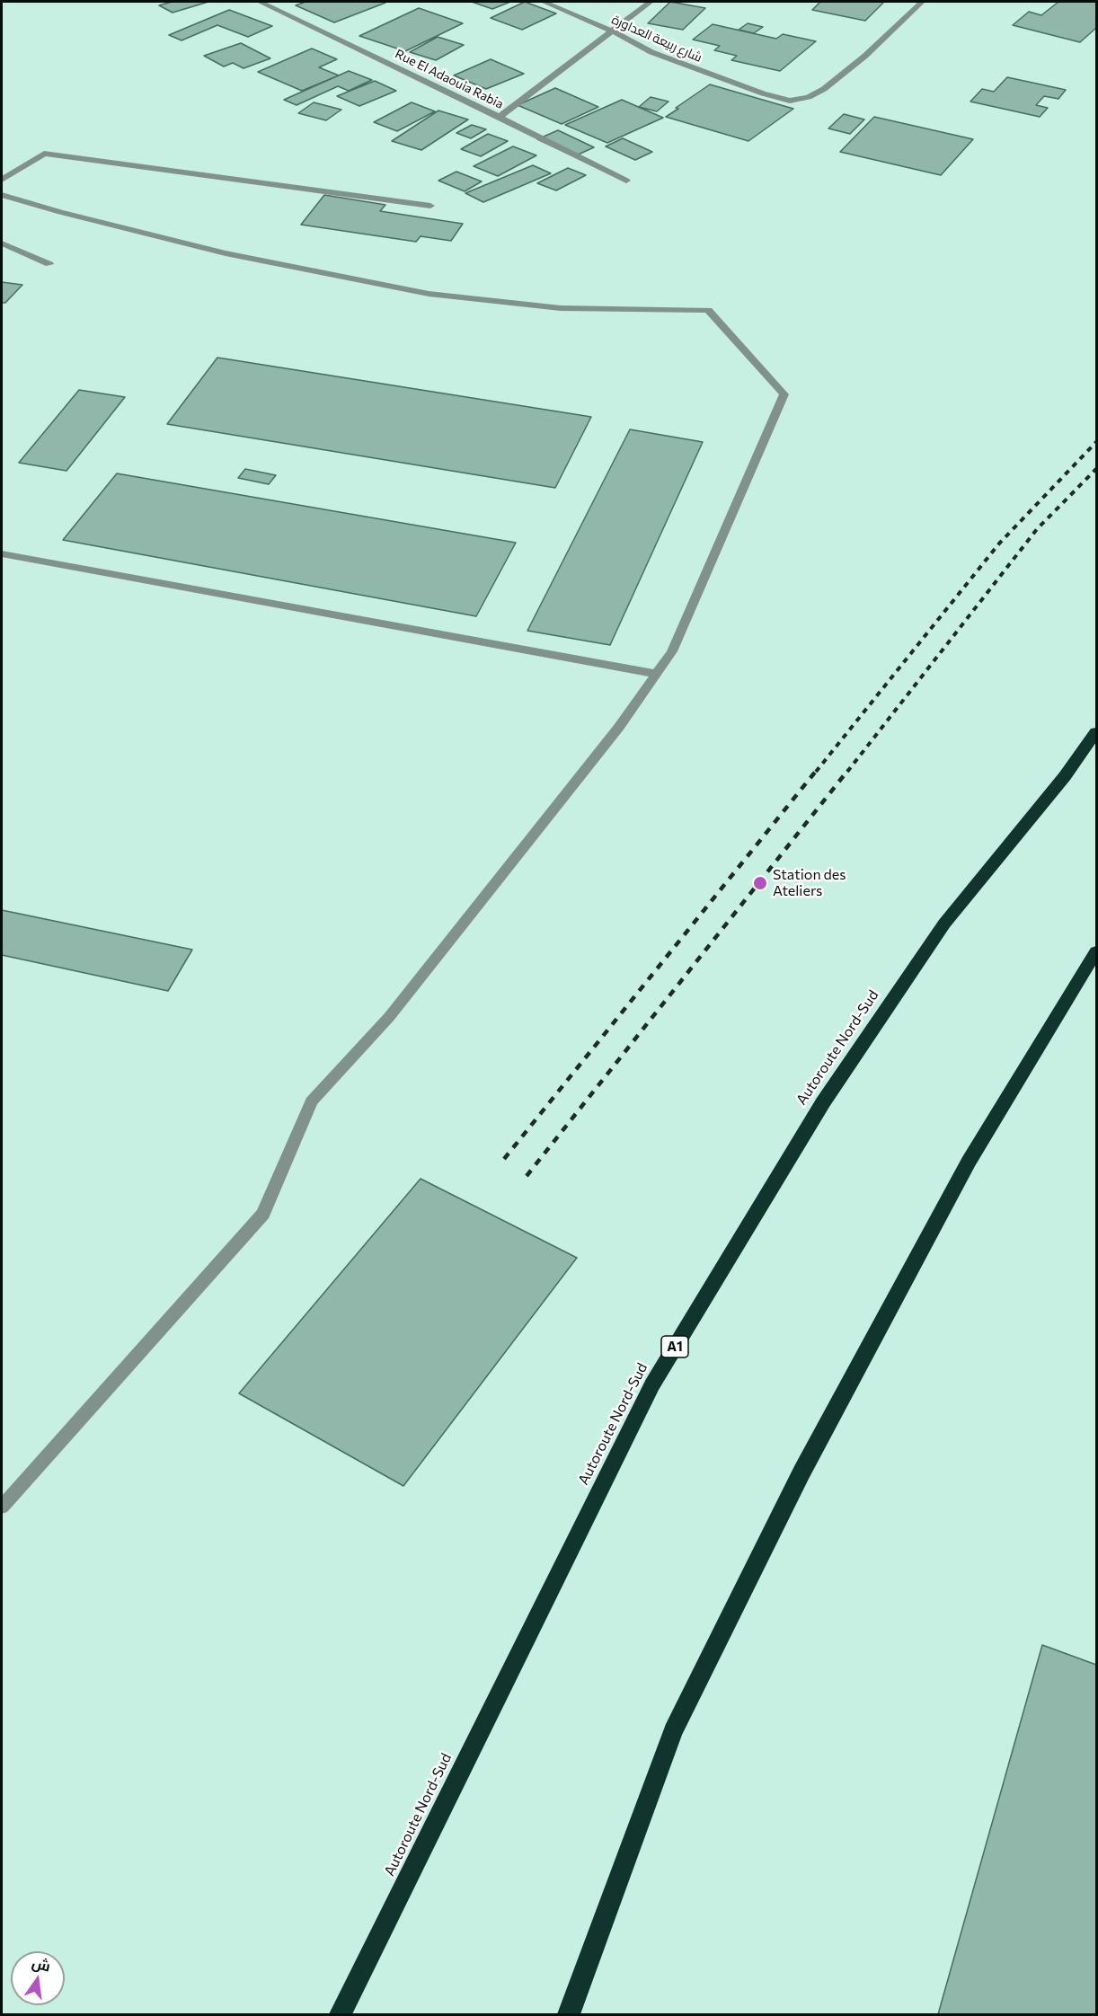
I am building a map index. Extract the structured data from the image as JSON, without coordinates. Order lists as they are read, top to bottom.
{
  "streets": {
    "highway": ["Autoroute Nord-Sud", "A1"],
    "street": ["شارع ربيعة العداورة", "Rue El Adaouia Rabia"]
  },
  "places": ["Station des Ateliers"],
  "north": "top"
}
